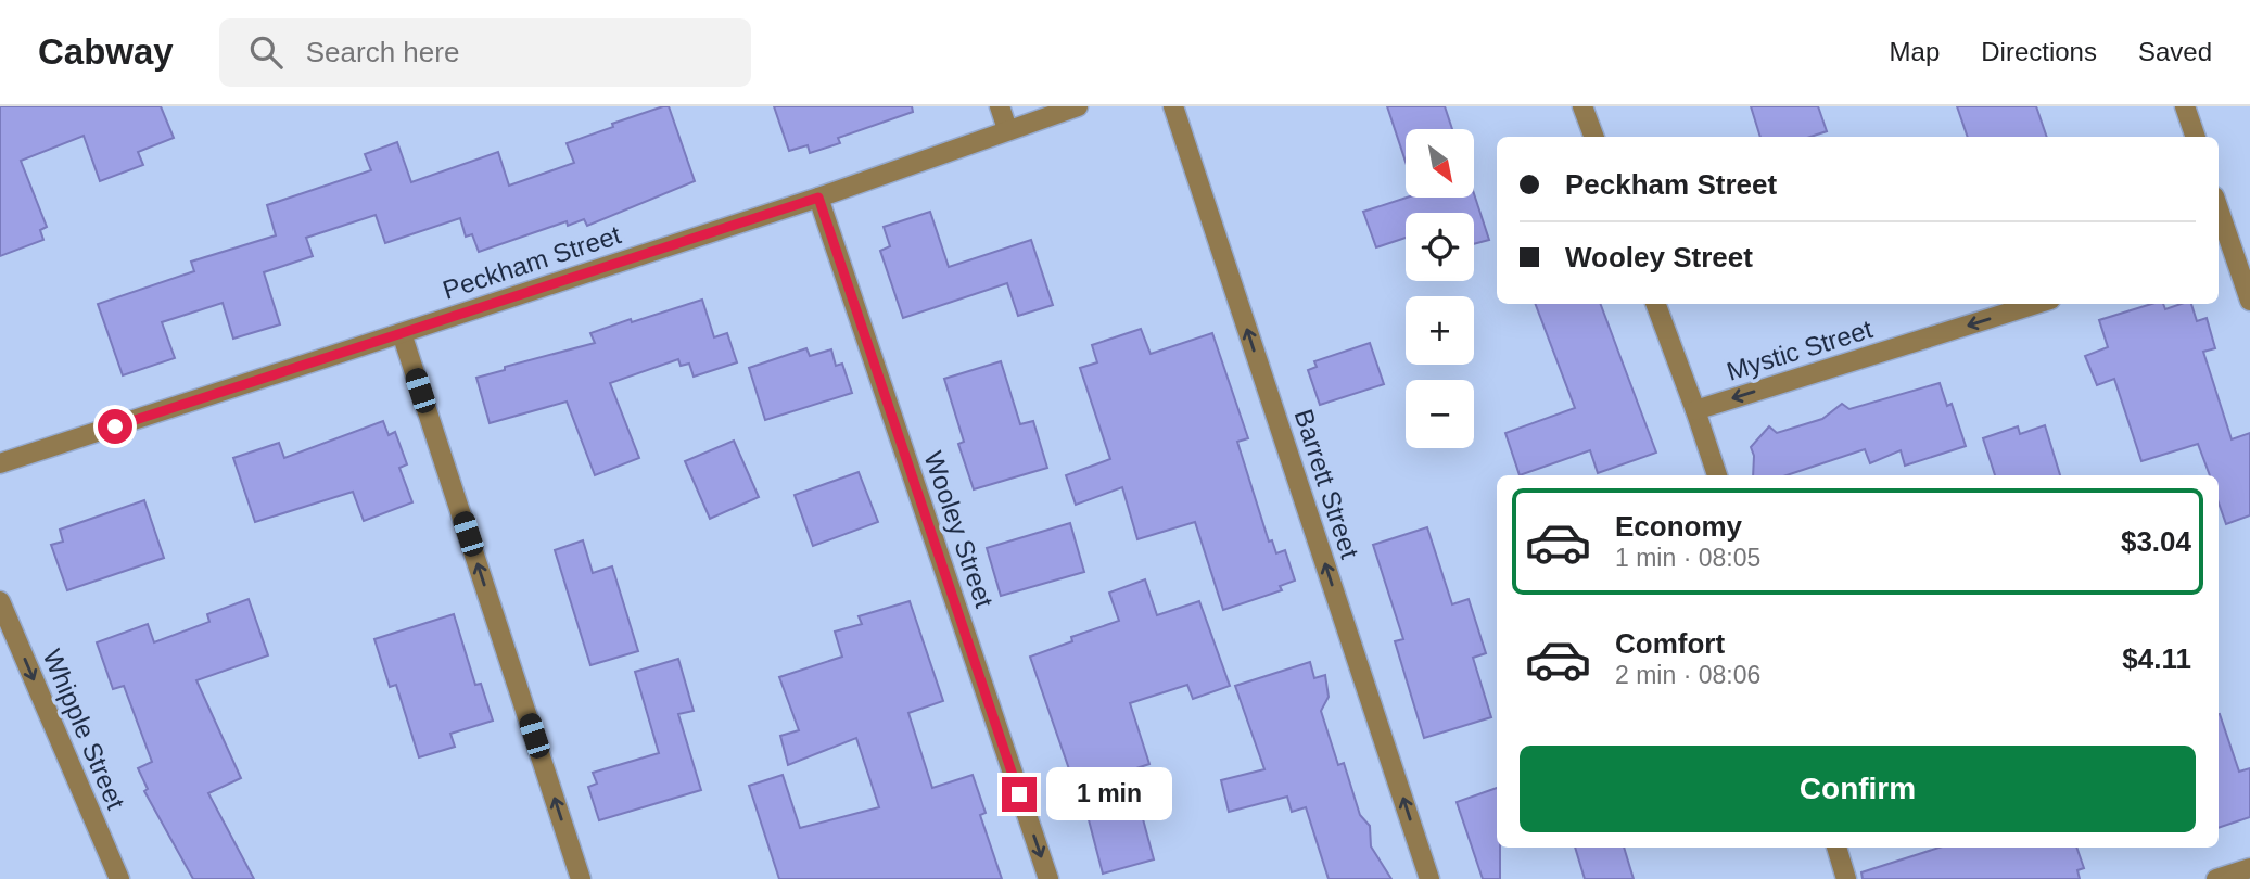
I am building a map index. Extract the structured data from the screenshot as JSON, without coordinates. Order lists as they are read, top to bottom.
{
  "streets": {
    "street": [
      "Peckham Street",
      "Mystic Street",
      "Barrett Street",
      "Wooley Street",
      "Whipple Street"
    ]
  },
  "crossings": [
    ["Peckham Street", "Wooley Street"]
  ],
  "one_way": [
    "Mystic Street",
    "Barrett Street",
    "Wooley Street",
    "Whipple Street"
  ],
  "north": "bottom right",
  "page": {
    "header": "Cabway",
    "search": "Search here",
    "nav": ["Map", "Directions", "Saved"],
    "map_buttons": ["+", "−"],
    "banner": ["Peckham Street", "Wooley Street"],
    "list": [
      {
        "name": "Economy",
        "note": "1 min · 08:05",
        "value": "$3.04"
      },
      {
        "name": "Comfort",
        "note": "2 min · 08:06",
        "value": "$4.11"
      }
    ],
    "buttons": "Confirm",
    "bubble": "1 min"
  }
}
